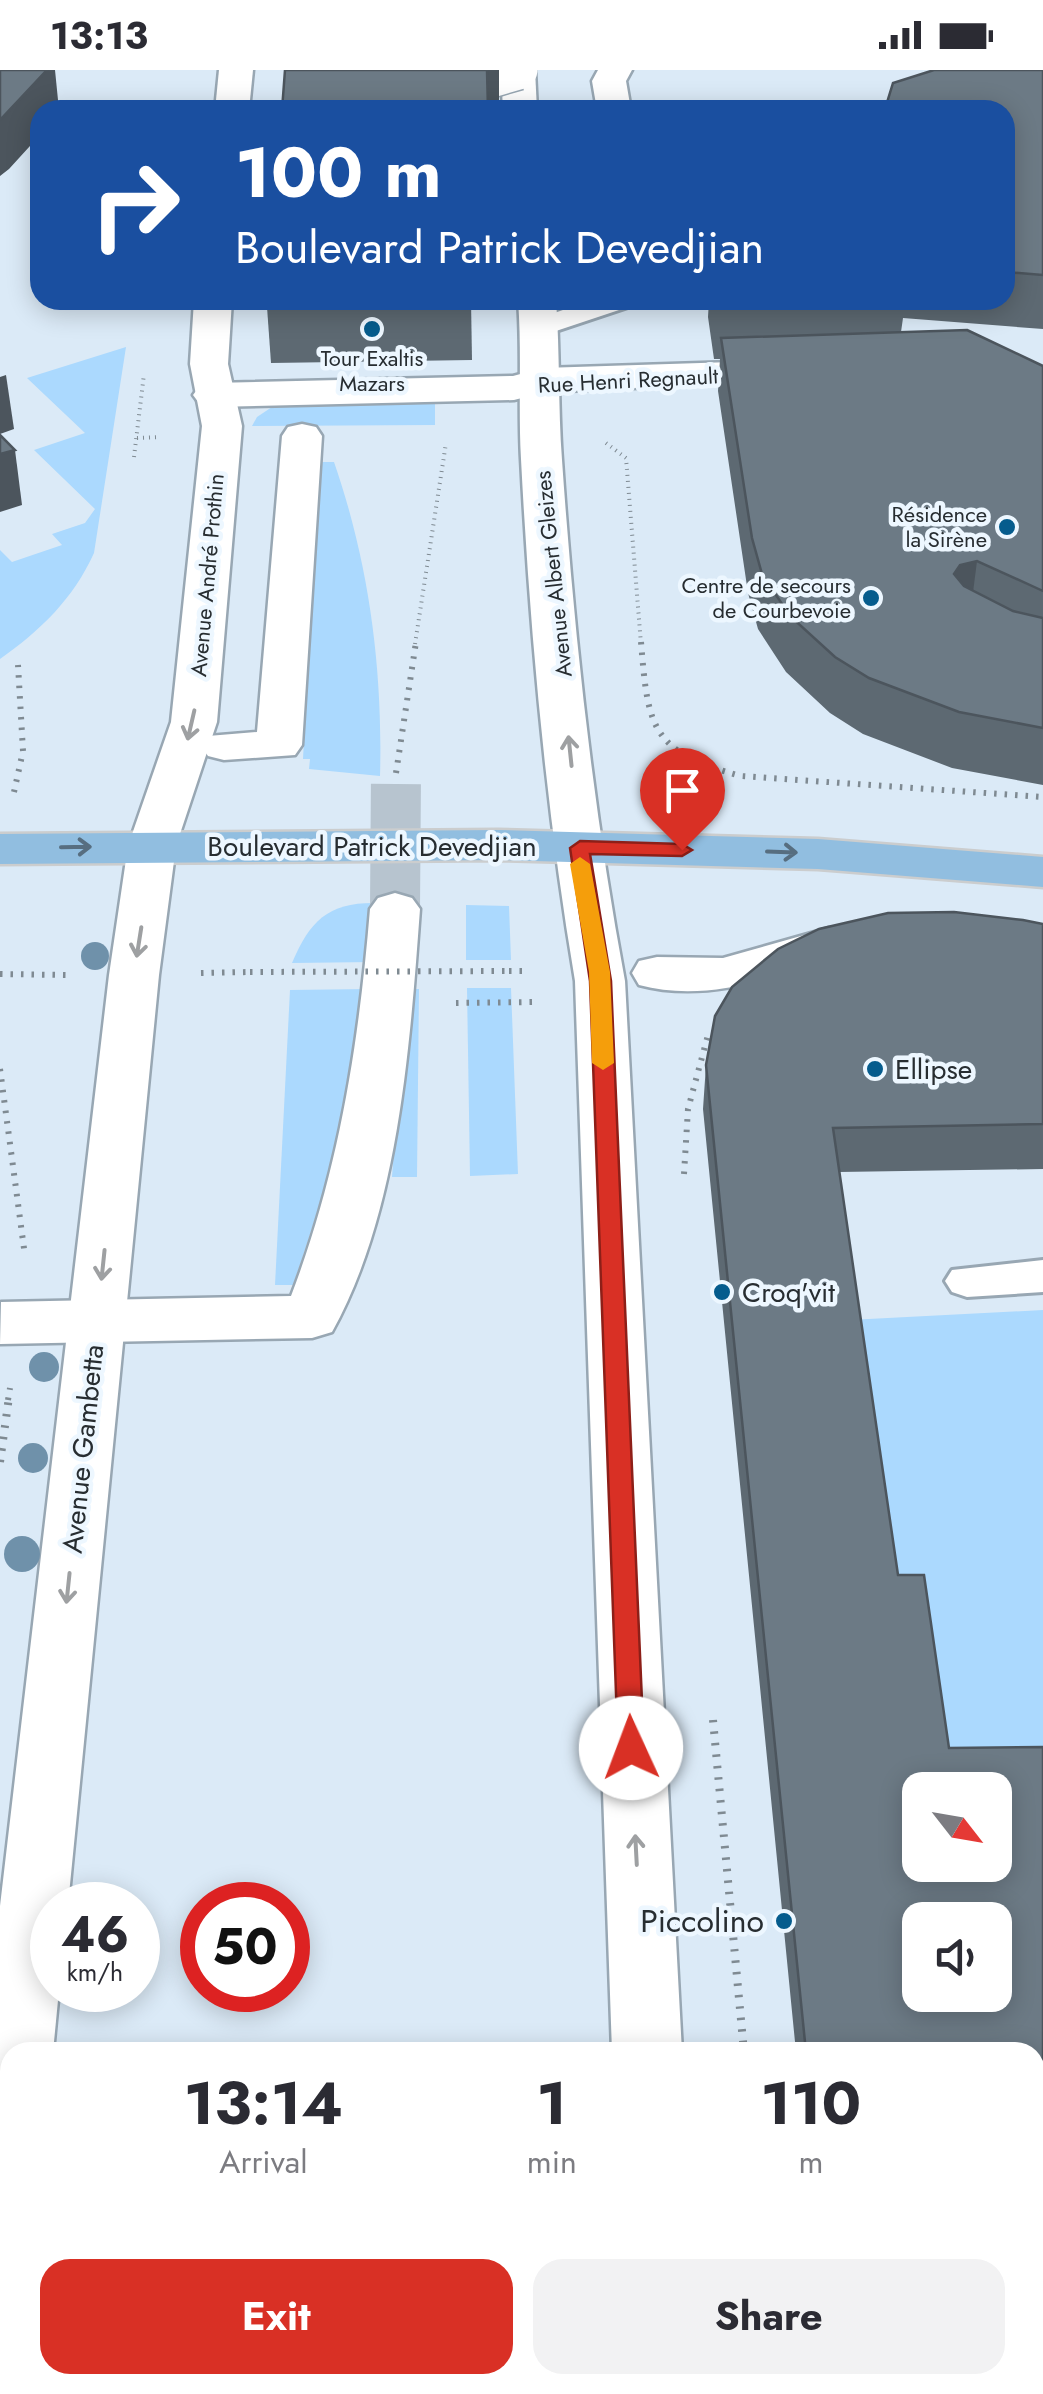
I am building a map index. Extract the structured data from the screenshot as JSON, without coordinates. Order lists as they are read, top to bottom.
{
  "streets": {
    "main road": [
      "Rue Henri Regnault",
      "Avenue Albert Gleizes",
      "Avenue André Prothin",
      "Boulevard Patrick Devedjian",
      "Avenue Gambetta"
    ]
  },
  "crossings": [
    ["Rue Henri Regnault", "Avenue Albert Gleizes"],
    ["Rue Henri Regnault", "Avenue André Prothin"],
    ["Avenue Albert Gleizes", "Boulevard Patrick Devedjian"],
    ["Avenue André Prothin", "Boulevard Patrick Devedjian"],
    ["Avenue André Prothin", "Avenue Gambetta"],
    ["Boulevard Patrick Devedjian", "Avenue Gambetta"]
  ],
  "one_way": ["Avenue Albert Gleizes", "Avenue Gambetta"],
  "places": [
    "Tour Exaltis Mazars",
    "Résidence la Sirène",
    "Centre de secours de Courbevoie",
    "Ellipse",
    "Croq'vit",
    "Piccolino"
  ],
  "north": "bottom right",
  "page": {
    "status": "13:13",
    "turn": ["100 m", "Boulevard Patrick Devedjian"],
    "speed": "46 km/h",
    "limit": "50",
    "eta": [
      "13:14",
      "Arrival",
      "1",
      "min",
      "110",
      "m"
    ],
    "buttons": ["Exit", "Share"]
  }
}
